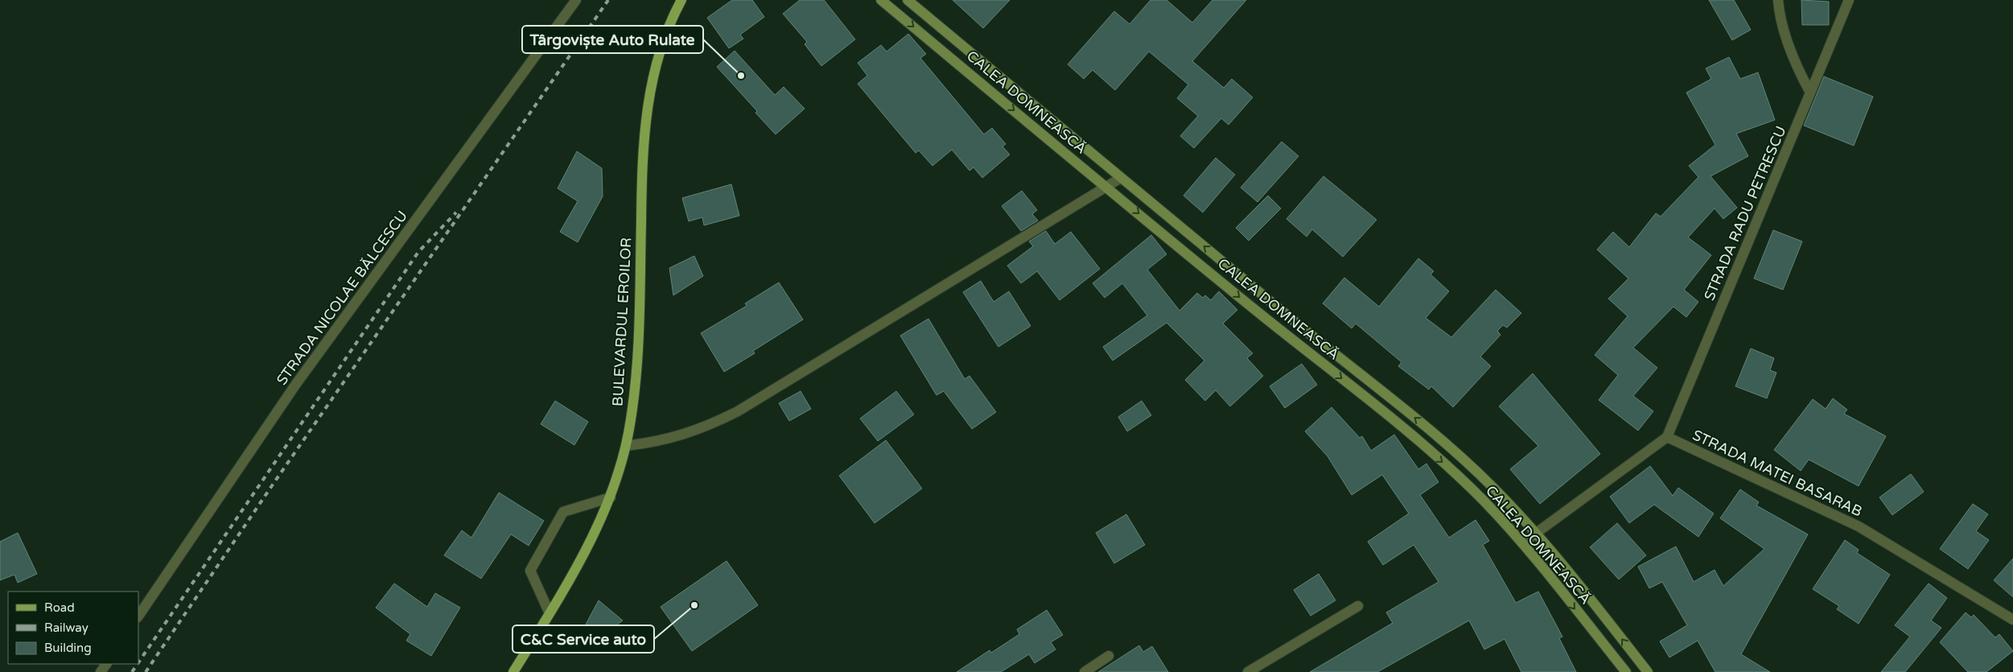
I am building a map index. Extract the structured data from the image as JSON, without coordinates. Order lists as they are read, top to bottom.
{
  "streets": {
    "main road": ["CALEA DOMNEASCĂ", "BULEVARDUL EROILOR"],
    "street": ["STRADA RADU PETRESCU", "STRADA NICOLAE BĂLCESCU", "STRADA MATEI BASARAB"]
  },
  "crossings": [
    ["STRADA RADU PETRESCU", "STRADA MATEI BASARAB"]
  ],
  "places": ["Târgoviște Auto Rulate", "C&C Service auto"],
  "legend": ["Road", "Railway", "Building"]
}
